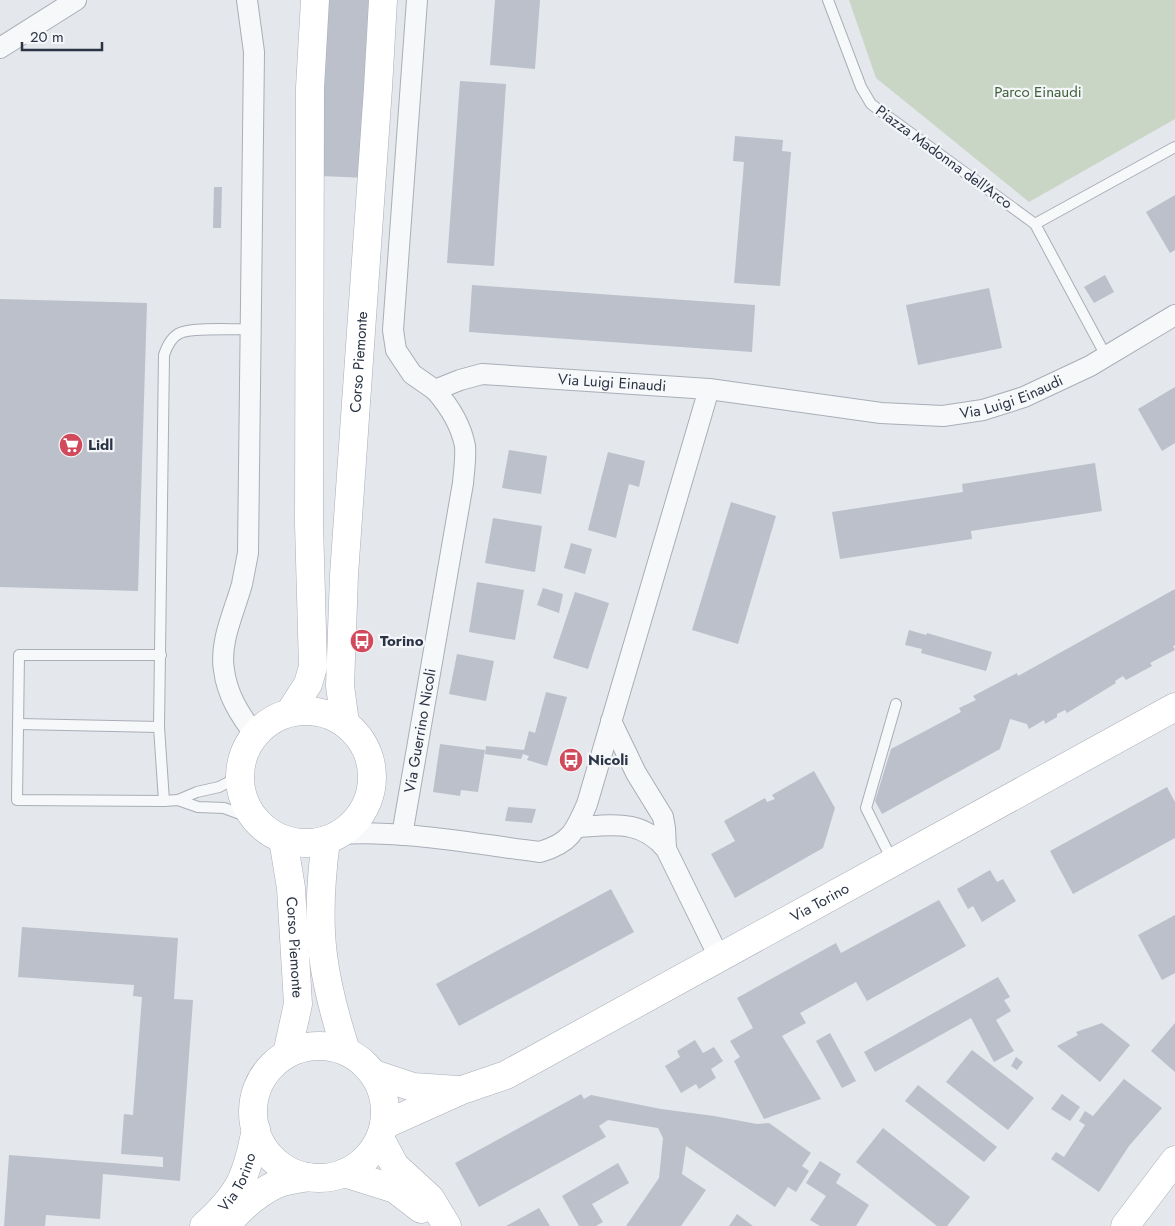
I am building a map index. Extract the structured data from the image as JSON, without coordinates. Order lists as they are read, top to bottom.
{
  "streets": {
    "main road": ["Corso Piemonte", "Via Torino"],
    "street": ["Via Luigi Einaudi", "Via Guerrino Nicoli"],
    "lane": ["Piazza Madonna dell'Arco"]
  },
  "crossings": [
    ["Piazza Madonna dell'Arco", "Via Luigi Einaudi"],
    ["Corso Piemonte", "Via Torino"],
    ["Via Luigi Einaudi", "Via Guerrino Nicoli"]
  ],
  "parks": ["Parco Einaudi"],
  "places": {
    "supermarket": ["Lidl"],
    "bus stop": ["Torino", "Nicoli"]
  },
  "scale_bar": "20 m"
}
